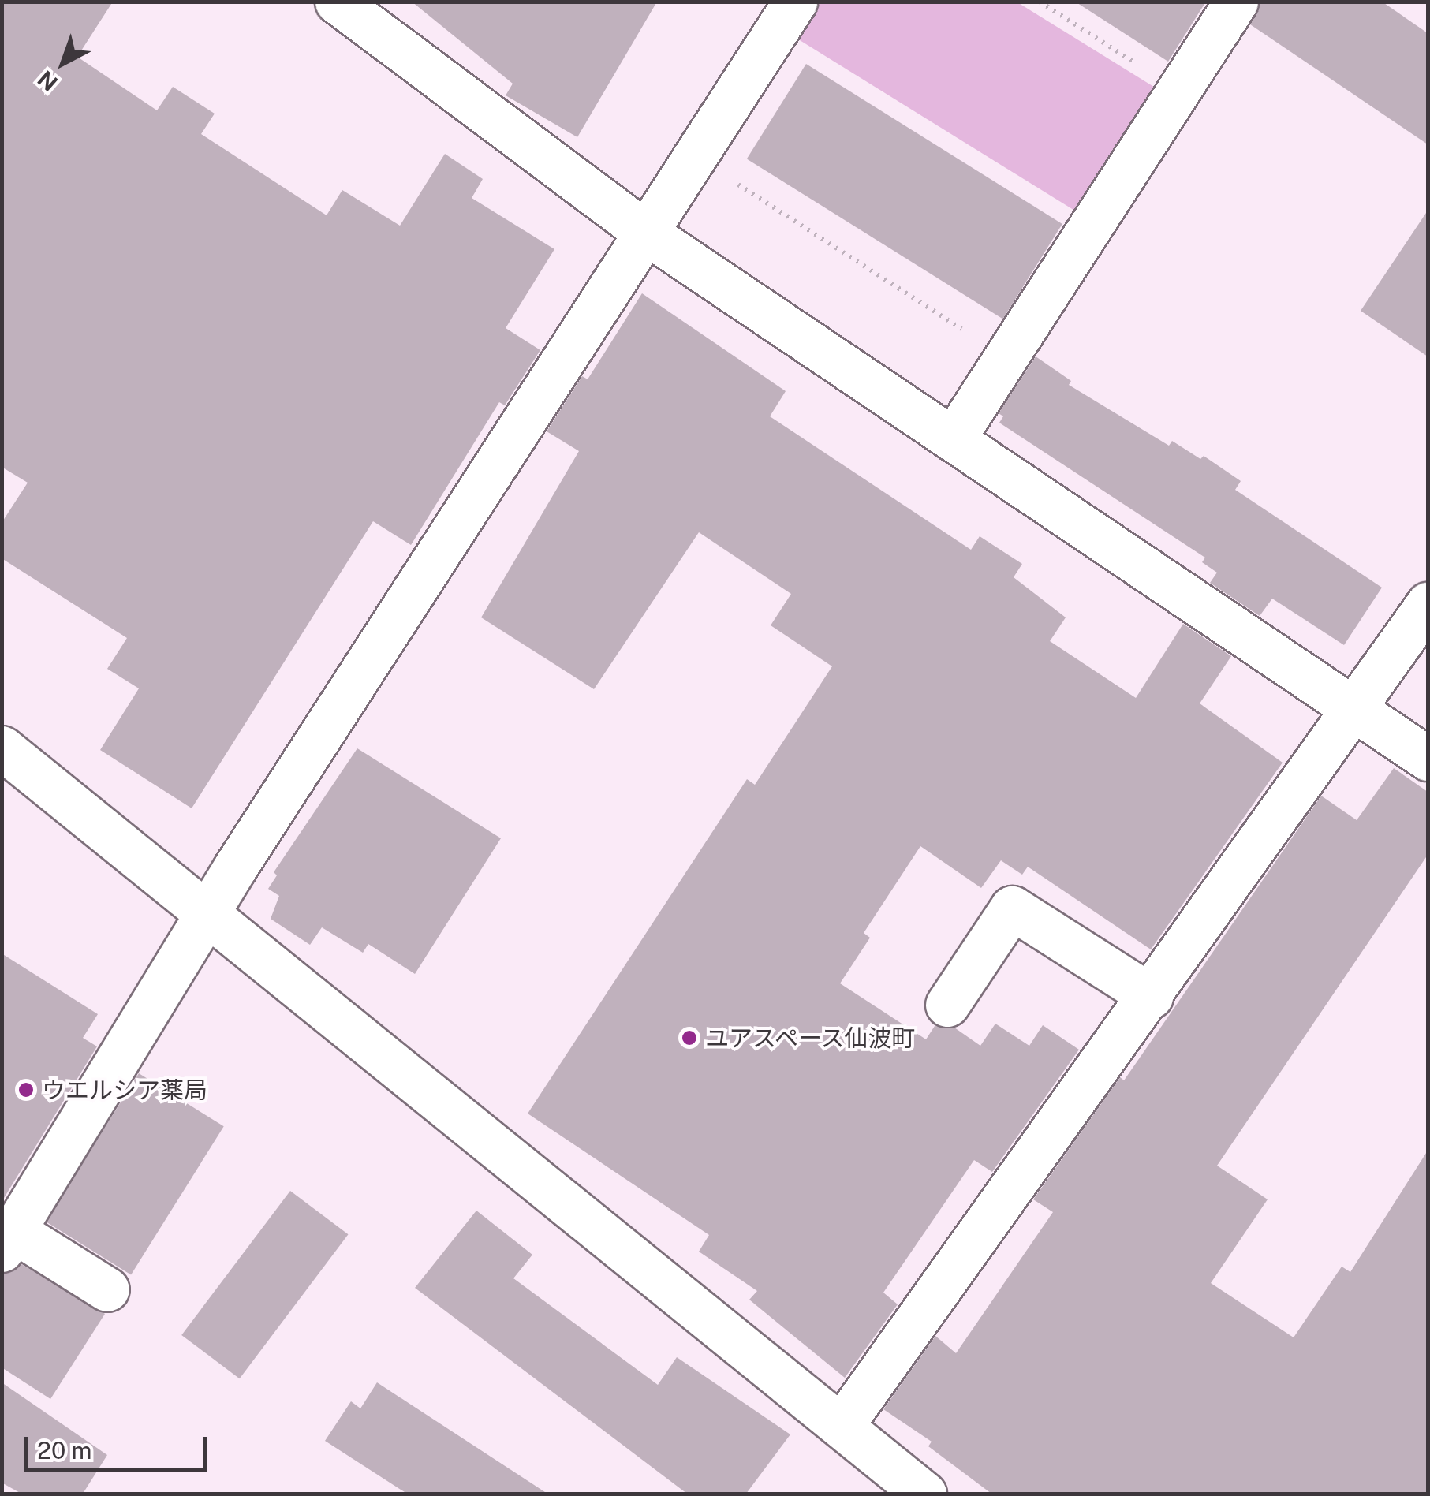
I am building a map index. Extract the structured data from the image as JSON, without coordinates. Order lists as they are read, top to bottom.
{
  "places": ["ユアスペース仙波町", "ウエルシア薬局"],
  "scale_bar": "20 m",
  "north": "bottom left"
}
